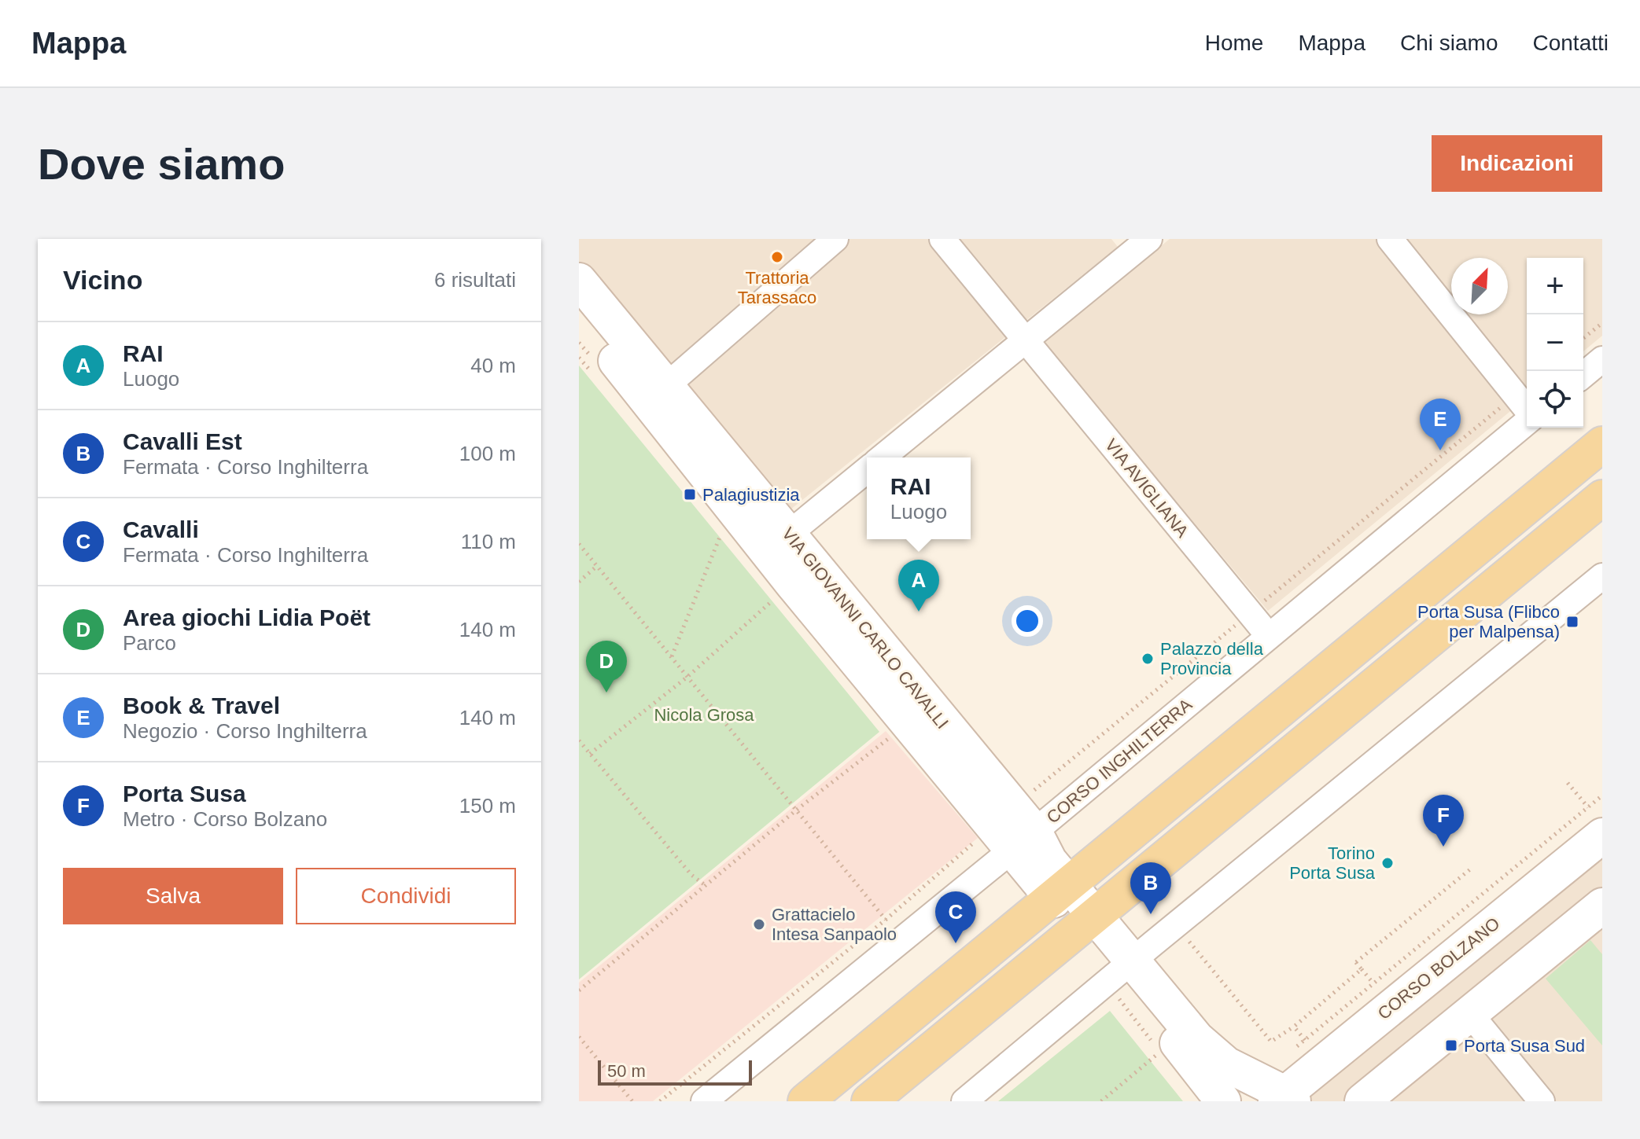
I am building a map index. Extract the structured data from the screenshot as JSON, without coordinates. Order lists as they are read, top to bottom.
{
  "streets": {
    "street": [
      "VIA AVIGLIANA",
      "VIA GIOVANNI CARLO CAVALLI",
      "CORSO INGHILTERRA",
      "CORSO BOLZANO"
    ]
  },
  "crossings": [
    ["VIA AVIGLIANA", "CORSO INGHILTERRA"],
    ["VIA GIOVANNI CARLO CAVALLI", "CORSO INGHILTERRA"]
  ],
  "parks": ["Nicola Grosa"],
  "places": {
    "other": [
      "Trattoria Tarassaco",
      "Palazzo della Provincia",
      "Torino Porta Susa",
      "Grattacielo Intesa Sanpaolo"
    ],
    "transit": ["Palagiustizia", "Porta Susa (Flibco per Malpensa)", "Porta Susa Sud"]
  },
  "scale_bar": "50 m",
  "north": "top right",
  "page": {
    "header": "Mappa",
    "nav": [
      "Home",
      "Mappa",
      "Chi siamo",
      "Contatti"
    ],
    "buttons": [
      "Indicazioni",
      ["Salva", "Condividi"]
    ],
    "title": "Dove siamo",
    "heading": ["Vicino", "6 risultati"],
    "map_buttons": ["+", "−"],
    "list": [
      {
        "mark": "A",
        "name": "RAI",
        "note": "Luogo",
        "value": "40 m"
      },
      {
        "mark": "B",
        "name": "Cavalli Est",
        "note": "Fermata · Corso Inghilterra",
        "value": "100 m"
      },
      {
        "mark": "C",
        "name": "Cavalli",
        "note": "Fermata · Corso Inghilterra",
        "value": "110 m"
      },
      {
        "mark": "D",
        "name": "Area giochi Lidia Poët",
        "note": "Parco",
        "value": "140 m"
      },
      {
        "mark": "E",
        "name": "Book & Travel",
        "note": "Negozio · Corso Inghilterra",
        "value": "140 m"
      },
      {
        "mark": "F",
        "name": "Porta Susa",
        "note": "Metro · Corso Bolzano",
        "value": "150 m"
      }
    ],
    "pins": [
      "E",
      "A",
      "D",
      "F",
      "B",
      "C"
    ],
    "popup": ["RAI", "Luogo"],
    "scale": "50 m"
  }
}
